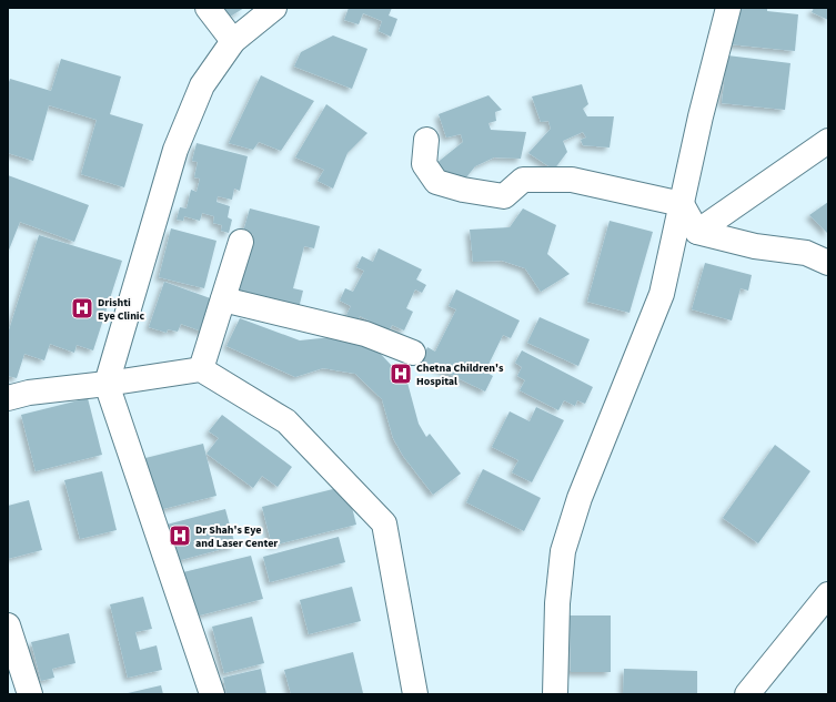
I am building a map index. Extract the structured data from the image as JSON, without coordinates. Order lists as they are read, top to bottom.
{
  "places": {
    "hospital": ["Drishti Eye Clinic", "Chetna Children's Hospital", "Dr Shah's Eye and Laser Center"]
  }
}
